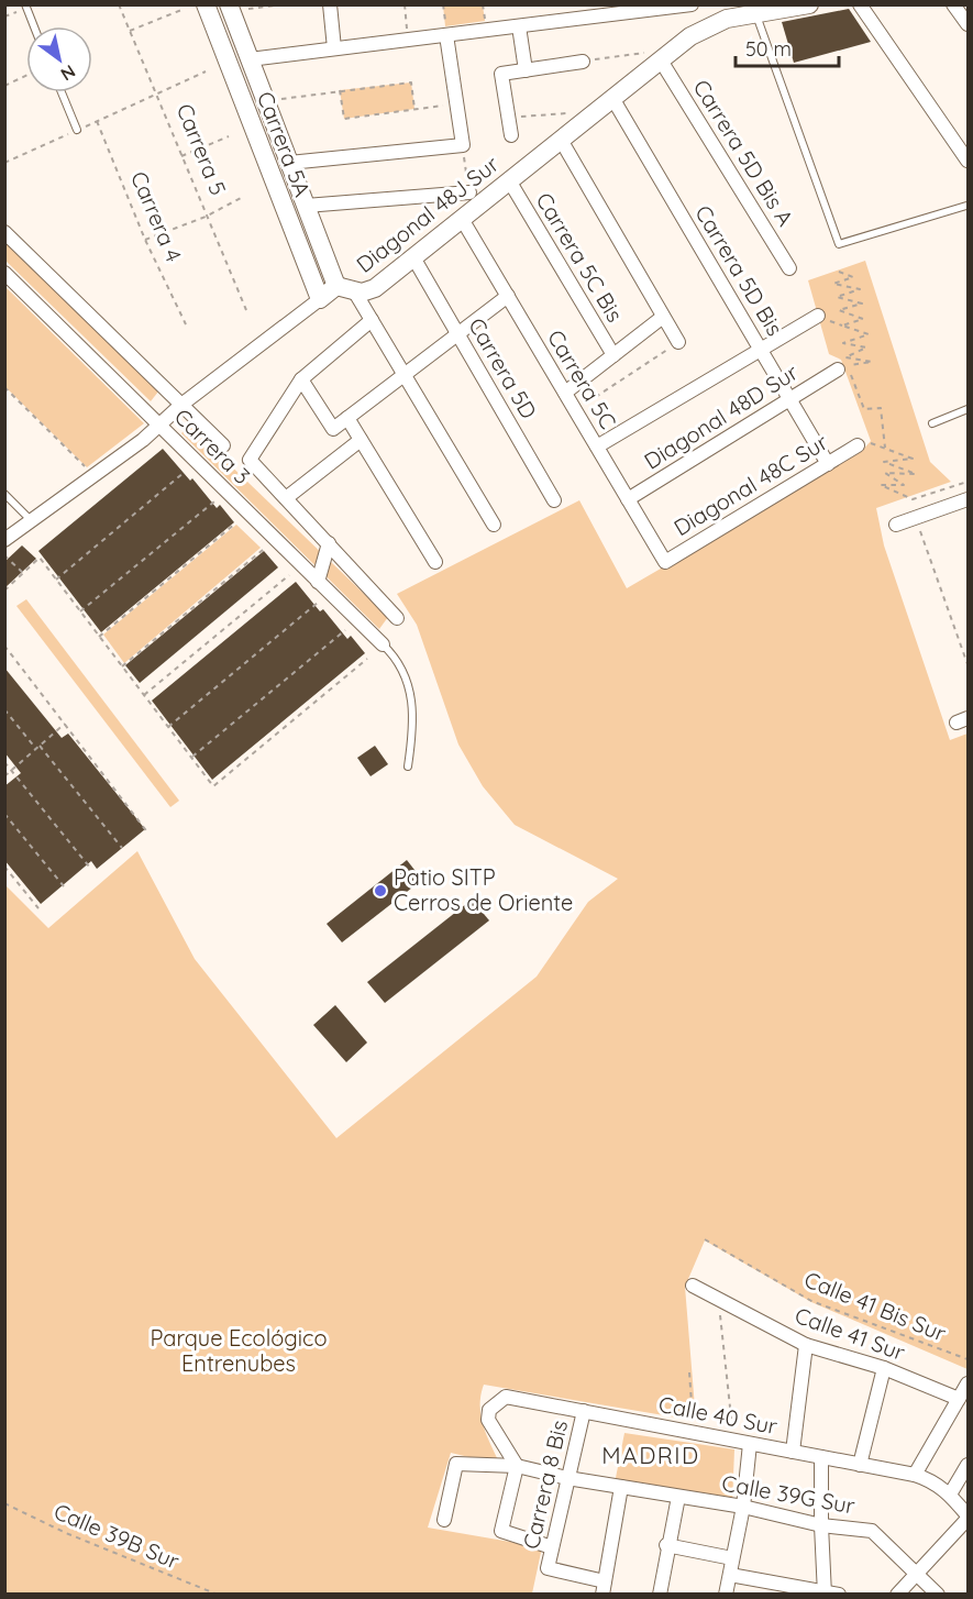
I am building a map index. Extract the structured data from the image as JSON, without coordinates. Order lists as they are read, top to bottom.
{
  "streets": {
    "street": [
      "Carrera 5A",
      "Carrera 5D Bis A",
      "Diagonal 48J Sur",
      "Carrera 5C Bis",
      "Carrera 5D Bis",
      "Carrera 5D",
      "Carrera 5C",
      "Diagonal 48D Sur",
      "Carrera 3",
      "Diagonal 48C Sur",
      "Calle 41 Sur",
      "Calle 40 Sur",
      "Carrera 8 Bis",
      "Calle 39G Sur"
    ],
    "path": [
      "Carrera 5",
      "Carrera 4",
      "Calle 41 Bis Sur",
      "Calle 39B Sur"
    ]
  },
  "crossings": [
    ["Carrera 5A", "Diagonal 48J Sur"],
    ["Carrera 5D Bis A", "Diagonal 48J Sur"],
    ["Diagonal 48J Sur", "Carrera 5C Bis"],
    ["Diagonal 48J Sur", "Carrera 5D Bis"],
    ["Diagonal 48J Sur", "Carrera 5D"],
    ["Diagonal 48J Sur", "Carrera 5C"],
    ["Diagonal 48J Sur", "Carrera 3"],
    ["Carrera 5D Bis", "Diagonal 48D Sur"],
    ["Carrera 5D Bis", "Diagonal 48C Sur"],
    ["Carrera 5C", "Diagonal 48D Sur"],
    ["Carrera 5C", "Diagonal 48C Sur"],
    ["Calle 40 Sur", "Carrera 8 Bis"],
    ["Calle 40 Sur", "Calle 39G Sur"],
    ["Carrera 8 Bis", "Calle 39G Sur"]
  ],
  "districts": ["MADRID"],
  "parks": ["Parque Ecológico Entrenubes"],
  "places": ["Patio SITP Cerros de Oriente"],
  "scale_bar": "50 m",
  "north": "bottom right"
}
